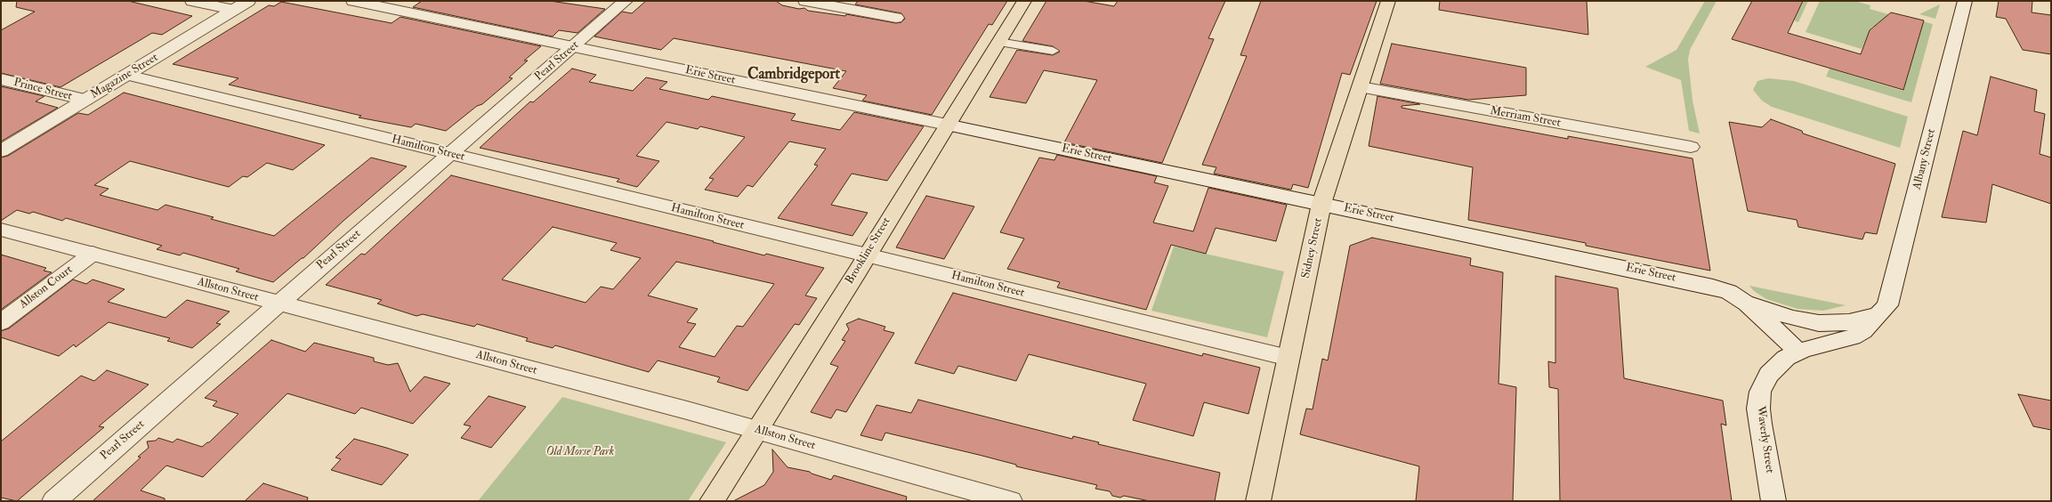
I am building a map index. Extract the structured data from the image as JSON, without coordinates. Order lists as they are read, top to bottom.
{
  "streets": {
    "main road": ["Sidney Street", "Brookline Street"],
    "street": [
      "Pearl Street",
      "Erie Street",
      "Magazine Street",
      "Prince Street",
      "Merriam Street",
      "Hamilton Street",
      "Albany Street",
      "Allston Court",
      "Allston Street",
      "Waverly Street"
    ]
  },
  "crossings": [
    ["Pearl Street", "Erie Street"],
    ["Pearl Street", "Hamilton Street"],
    ["Pearl Street", "Allston Street"],
    ["Erie Street", "Albany Street"],
    ["Erie Street", "Sidney Street"],
    ["Erie Street", "Brookline Street"],
    ["Erie Street", "Waverly Street"],
    ["Magazine Street", "Prince Street"],
    ["Magazine Street", "Hamilton Street"],
    ["Merriam Street", "Sidney Street"],
    ["Hamilton Street", "Sidney Street"],
    ["Hamilton Street", "Brookline Street"],
    ["Albany Street", "Waverly Street"],
    ["Brookline Street", "Allston Street"],
    ["Allston Court", "Allston Street"]
  ],
  "districts": ["Cambridgeport"],
  "parks": ["Old Morse Park"]
}
